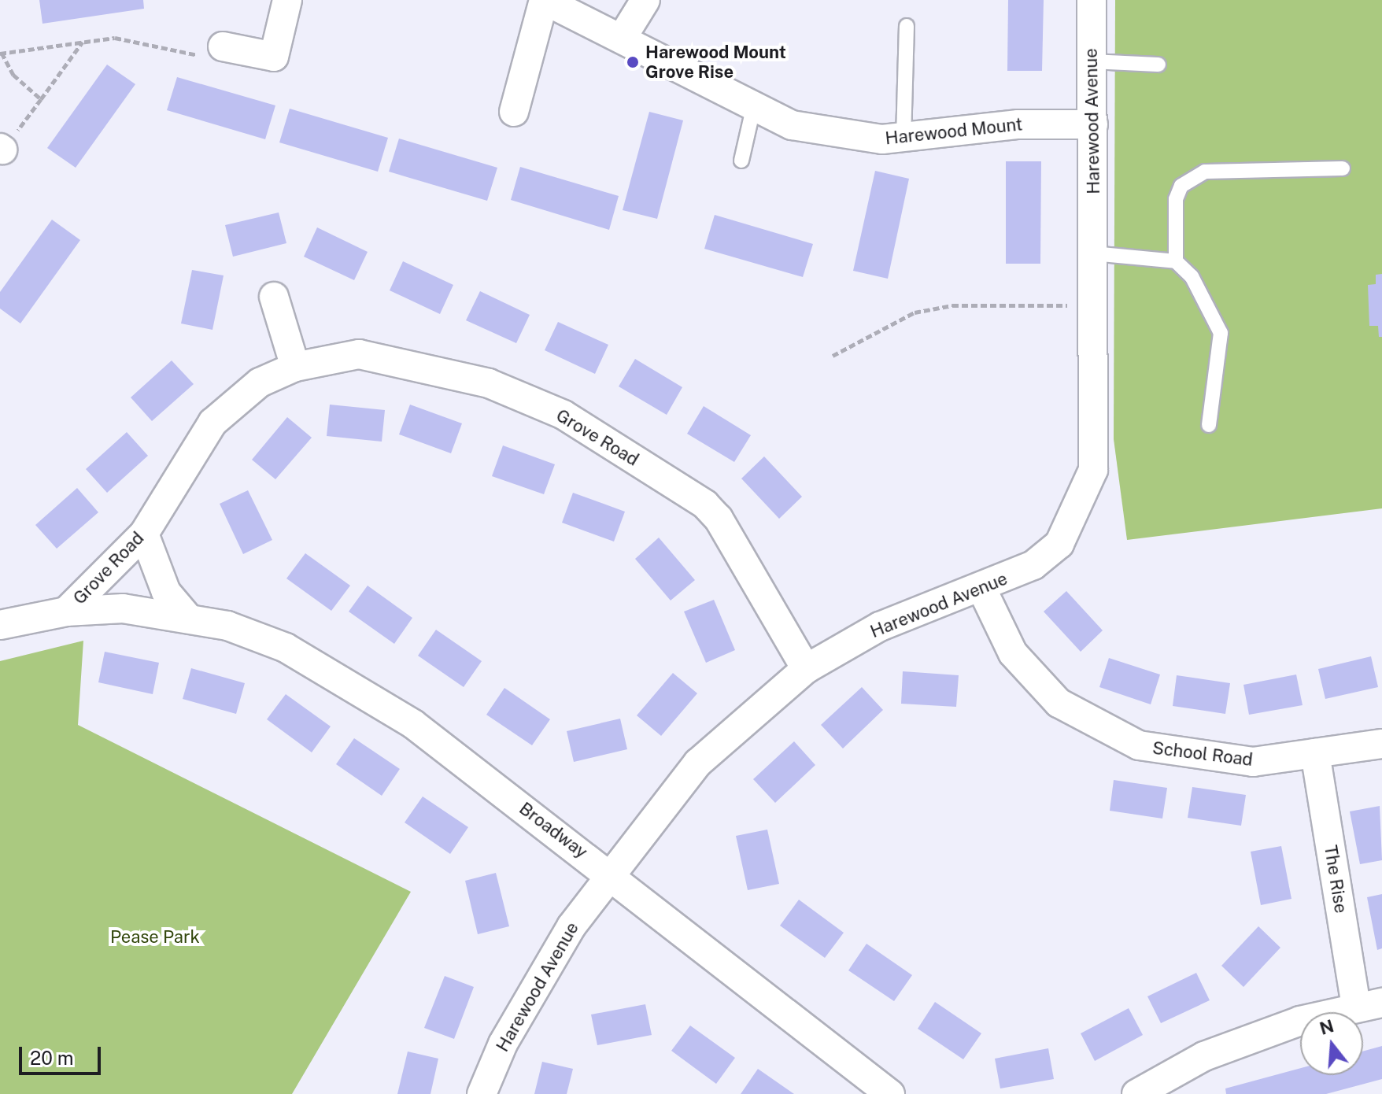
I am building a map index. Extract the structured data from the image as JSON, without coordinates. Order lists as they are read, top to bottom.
{
  "streets": {
    "street": [
      "Harewood Avenue",
      "Harewood Mount",
      "Grove Road",
      "School Road",
      "Broadway",
      "The Rise"
    ]
  },
  "crossings": [
    ["Harewood Avenue", "Harewood Mount"],
    ["Harewood Avenue", "Grove Road"],
    ["Harewood Avenue", "School Road"],
    ["Harewood Avenue", "Broadway"],
    ["Grove Road", "Broadway"],
    ["School Road", "The Rise"]
  ],
  "parks": ["Pease Park"],
  "places": ["Harewood Mount Grove Rise"],
  "scale_bar": "20 m",
  "north": "top"
}
